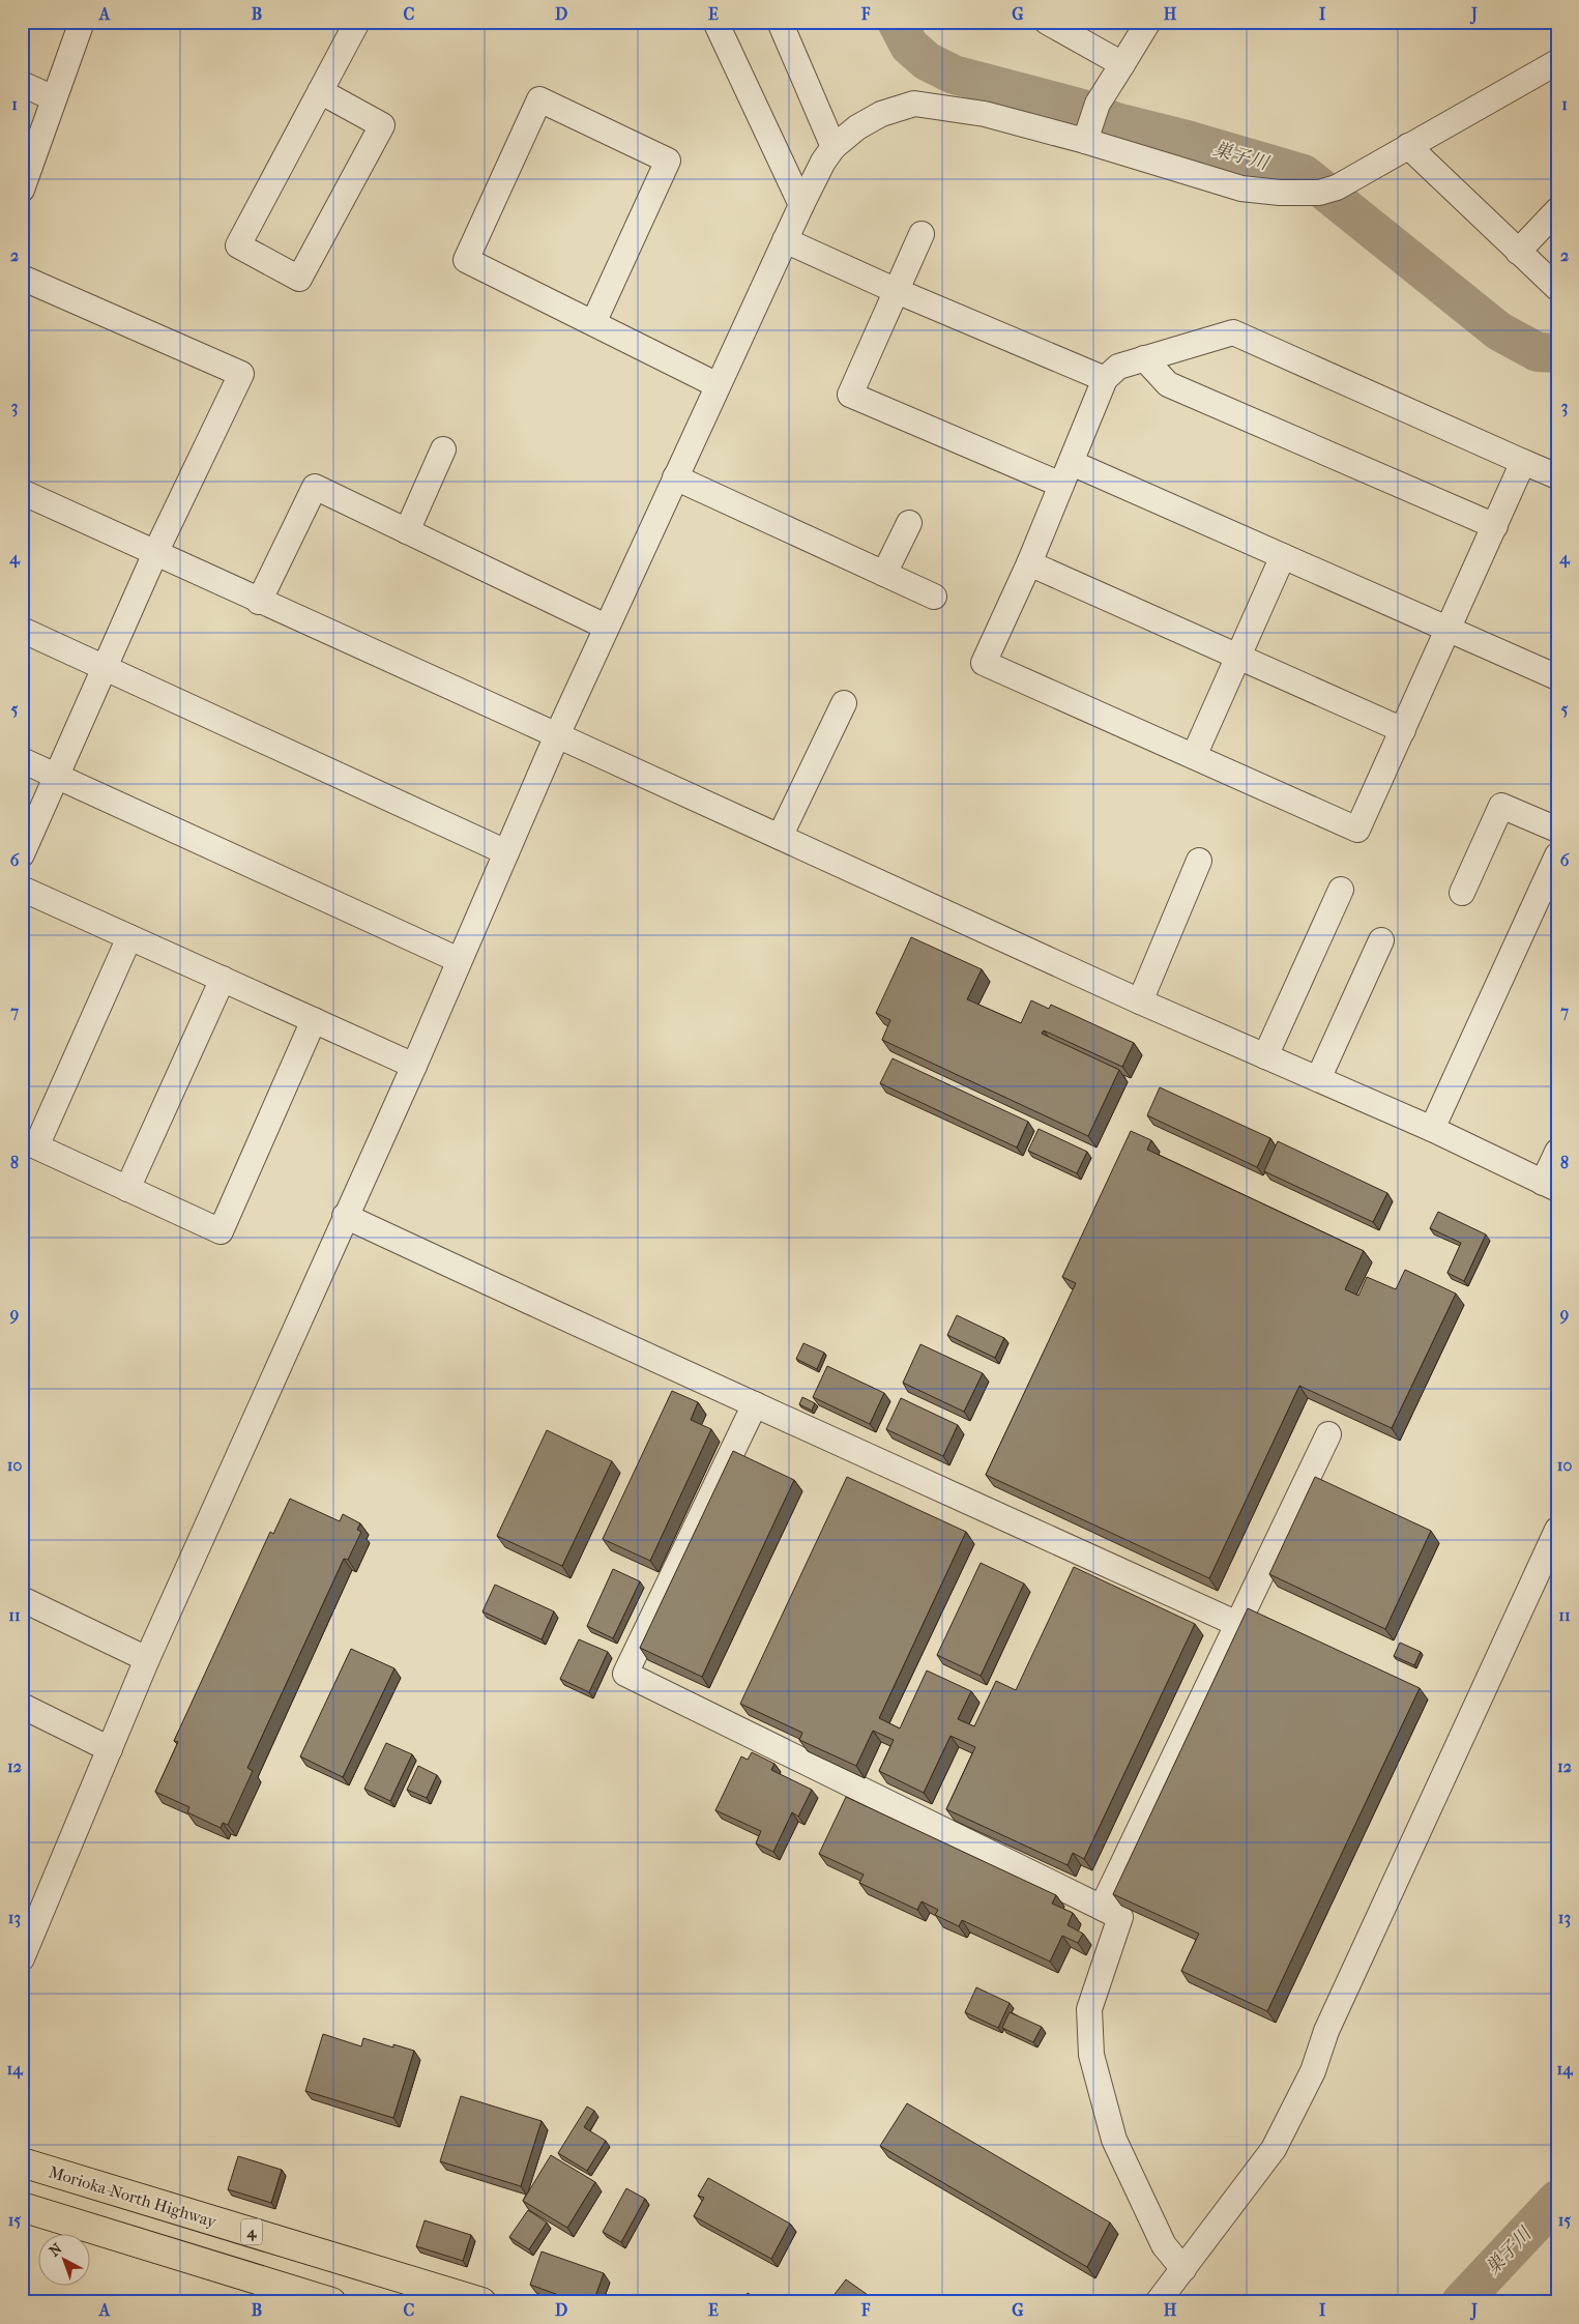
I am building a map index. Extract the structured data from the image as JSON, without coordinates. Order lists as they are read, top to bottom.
{
  "streets": {
    "highway": ["Morioka-North Highway", "4"]
  },
  "water": ["巣子川"],
  "north": "top left",
  "grid": {
    "columns": [
      "A",
      "B",
      "C",
      "D",
      "E",
      "F",
      "G",
      "H",
      "I",
      "J"
    ],
    "rows": [
      "1",
      "2",
      "3",
      "4",
      "5",
      "6",
      "7",
      "8",
      "9",
      "10",
      "11",
      "12",
      "13",
      "14",
      "15"
    ]
  }
}
